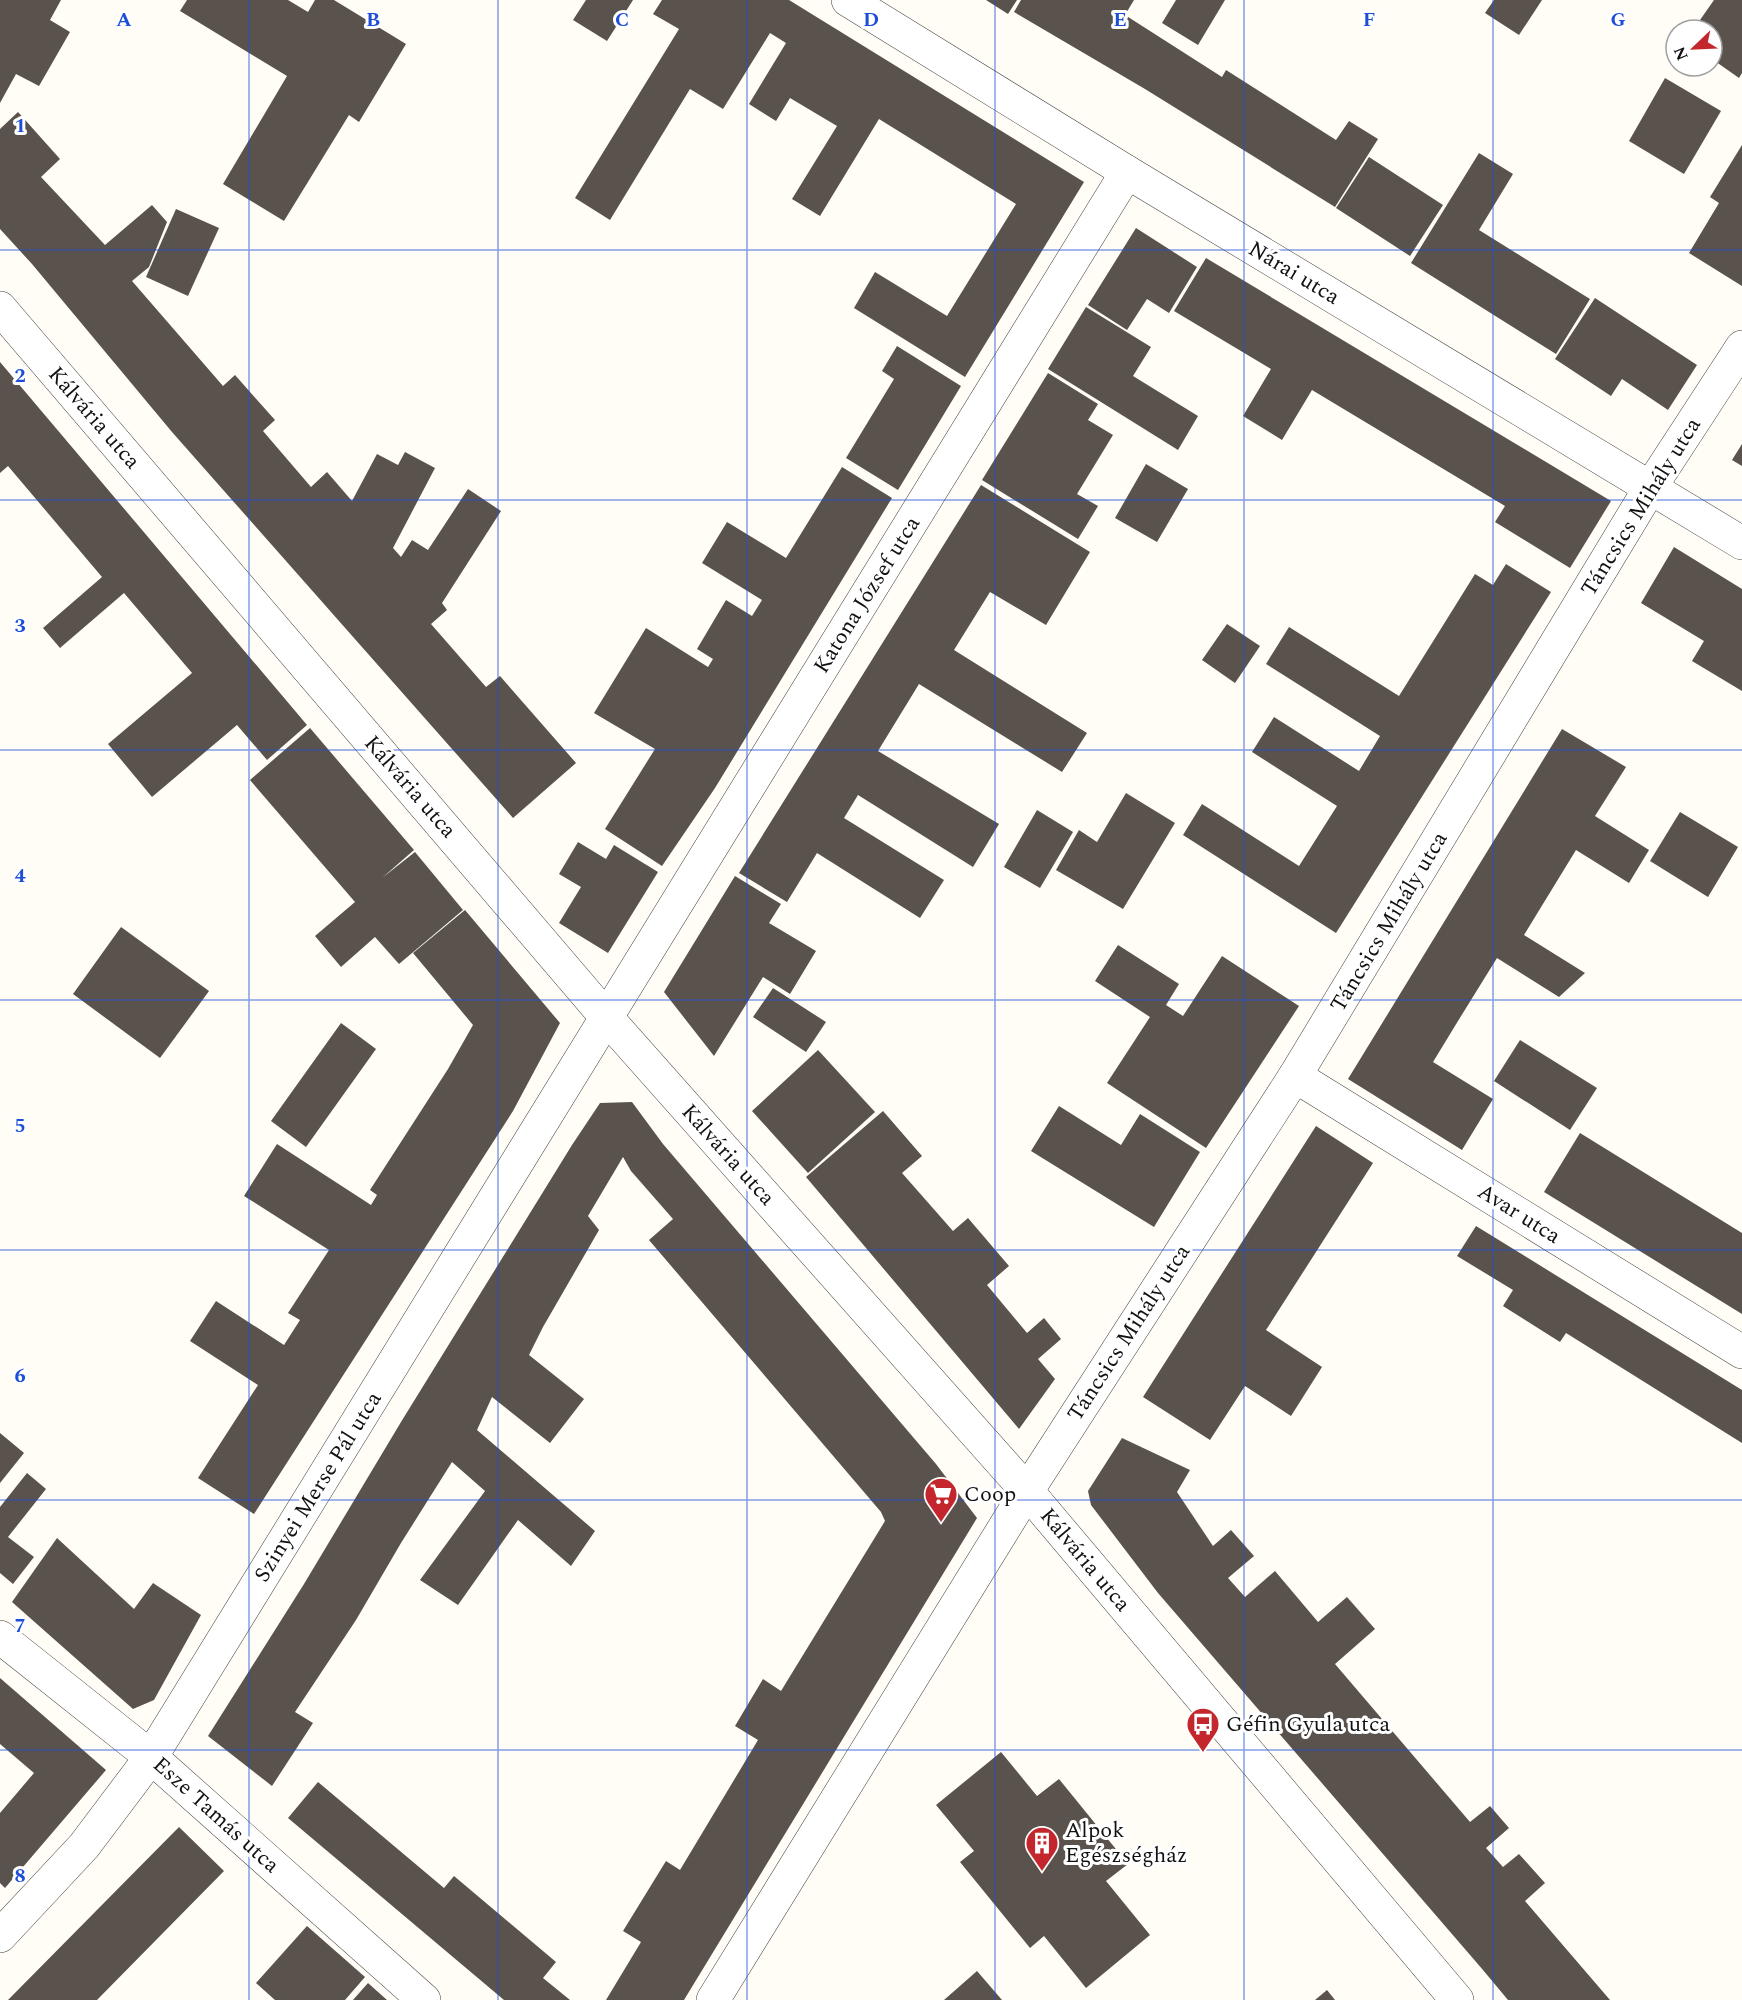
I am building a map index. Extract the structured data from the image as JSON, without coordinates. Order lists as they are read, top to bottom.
{
  "streets": {
    "street": [
      "Nárai utca",
      "Kálvária utca",
      "Táncsics Mihály utca",
      "Katona József utca",
      "Avar utca",
      "Szinyei Merse Pál utca",
      "Esze Tamás utca"
    ]
  },
  "crossings": [
    ["Nárai utca", "Táncsics Mihály utca"],
    ["Nárai utca", "Katona József utca"],
    ["Kálvária utca", "Táncsics Mihály utca"],
    ["Kálvária utca", "Katona József utca"],
    ["Kálvária utca", "Szinyei Merse Pál utca"],
    ["Táncsics Mihály utca", "Avar utca"],
    ["Katona József utca", "Szinyei Merse Pál utca"],
    ["Szinyei Merse Pál utca", "Esze Tamás utca"]
  ],
  "places": {
    "supermarket": ["Coop"],
    "bus stop": ["Géfin Gyula utca"],
    "building": ["Alpok Egészségház"]
  },
  "north": "bottom left",
  "grid": {
    "columns": [
      "A",
      "B",
      "C",
      "D",
      "E",
      "F",
      "G"
    ],
    "rows": [
      "1",
      "2",
      "3",
      "4",
      "5",
      "6",
      "7",
      "8"
    ]
  }
}
